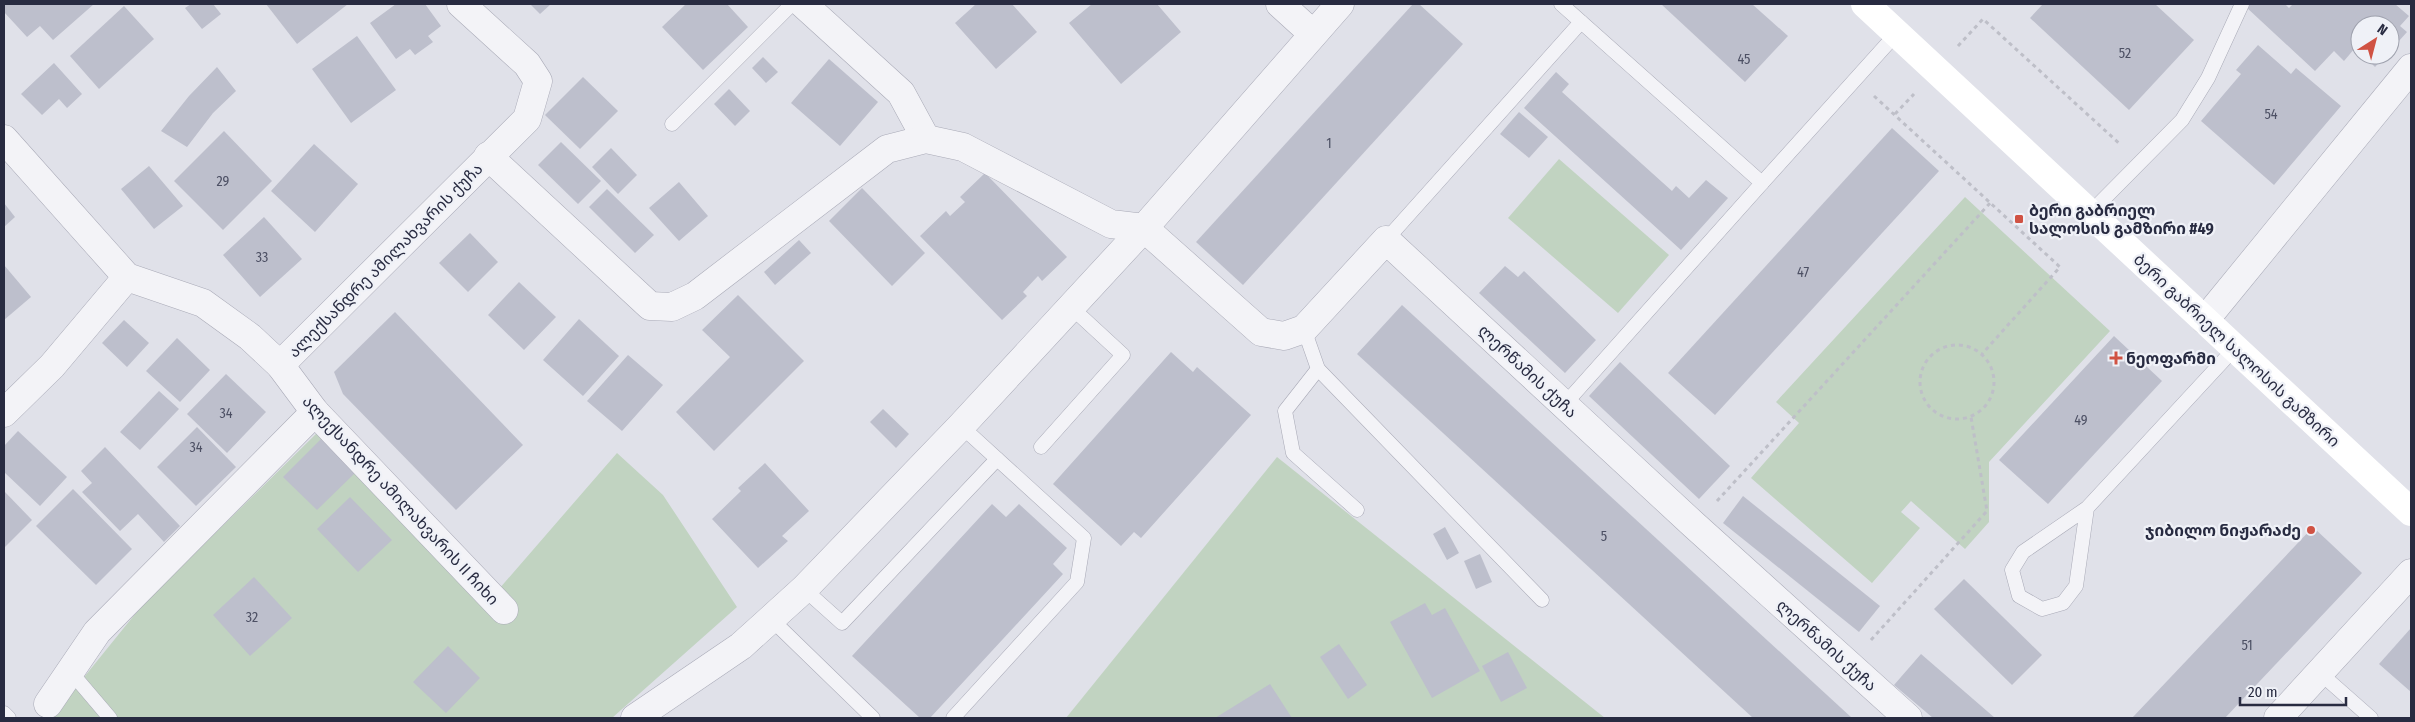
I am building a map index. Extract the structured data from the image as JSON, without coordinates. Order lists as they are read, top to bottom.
{
  "streets": {
    "main road": ["ბერი გაბრიელ სალოსის გამზირი"],
    "street": ["ალექსანდრე ამილახვარის ქუჩა", "ლერწამის ქუჩა", "ალექსანდრე ამილახვარის II ჩიხი"]
  },
  "crossings": [
    ["ალექსანდრე ამილახვარის ქუჩა", "ალექსანდრე ამილახვარის II ჩიხი"]
  ],
  "places": {
    "transit": ["ბერი გაბრიელ სალოსის გამზირი #49"],
    "health": ["ნეოფარმი"],
    "other": ["ჯიბილო ნიჟარაძე"]
  },
  "house_numbers": [
    "52",
    "45",
    "54",
    "1",
    "29",
    "33",
    "47",
    "34",
    "49",
    "34",
    "5",
    "32",
    "51"
  ],
  "scale_bar": "20 m",
  "north": "top right"
}
